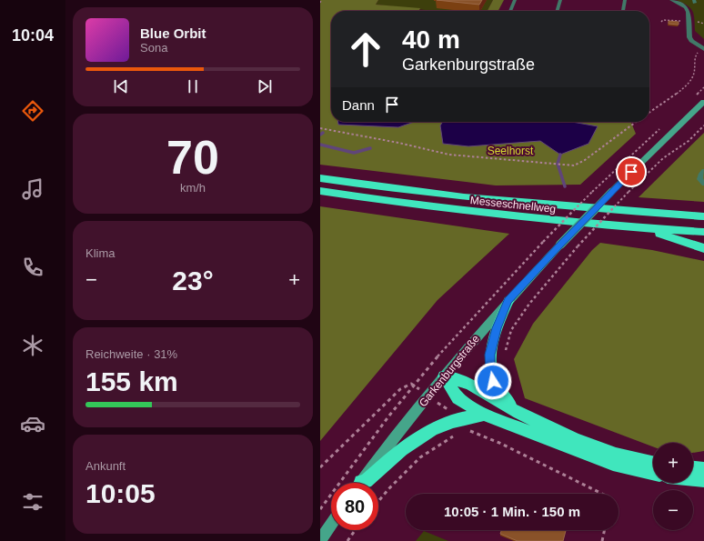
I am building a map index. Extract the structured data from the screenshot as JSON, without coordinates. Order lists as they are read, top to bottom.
{
  "streets": {
    "highway": ["Messeschnellweg"],
    "main road": ["Garkenburgstraße"]
  },
  "parks": ["Seelhorst"],
  "page": {
    "tabs": "10:04",
    "turn": ["40 m", "Garkenburgstraße"],
    "song": ["Blue Orbit", "Sona"],
    "then": "Dann",
    "tile": [
      ["70", "km/h"],
      "Klima",
      ["Reichweite · 31%", "155 km"],
      ["Ankunft", "10:05"]
    ],
    "heat": ["−", "23°", "+"],
    "map_buttons": ["+", "−"],
    "limit": "80",
    "trip": "10:05 · 1 Min. · 150 m"
  }
}
